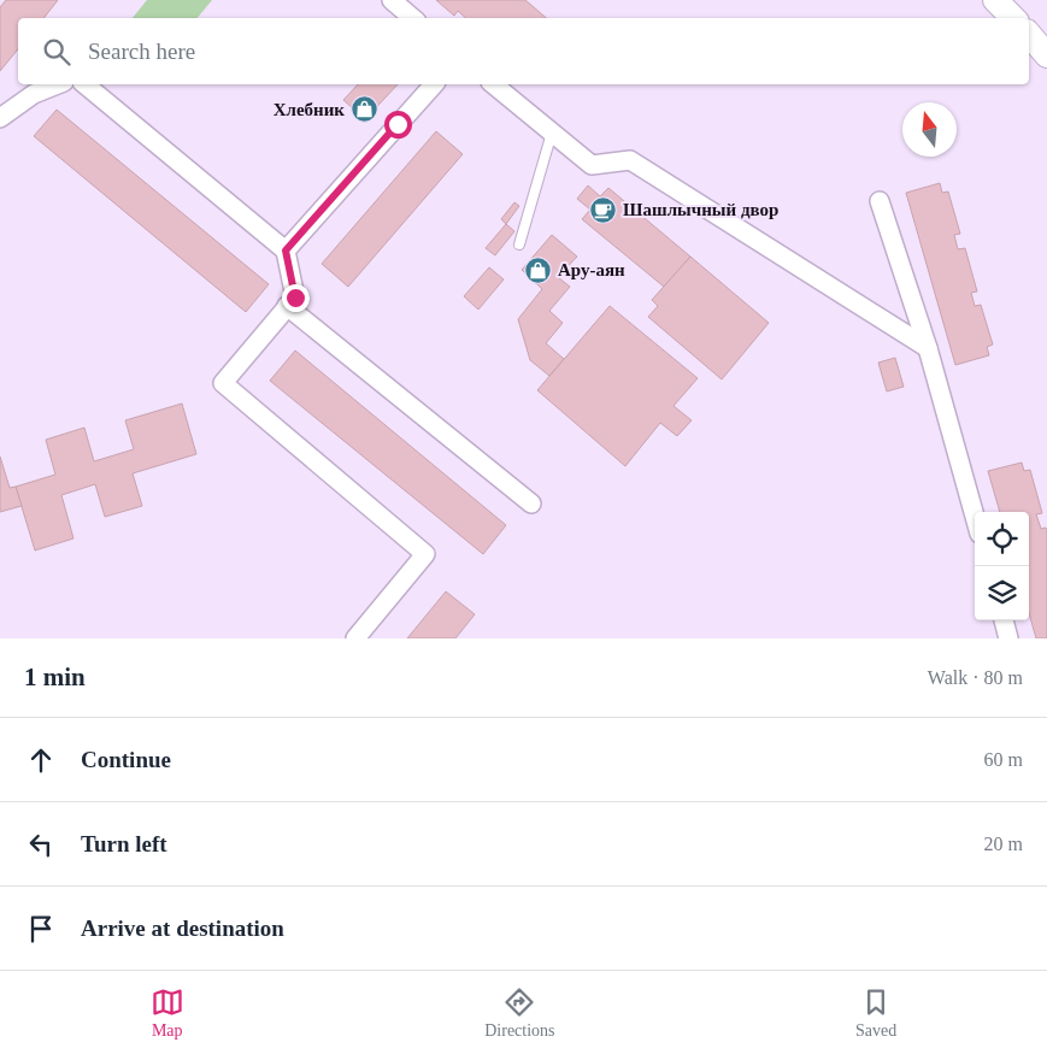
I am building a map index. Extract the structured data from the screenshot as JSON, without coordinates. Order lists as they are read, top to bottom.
{
  "places": {
    "shop": ["Хлебник", "Ару-аян"],
    "cafe": ["Шашлычный двор"]
  },
  "north": "top",
  "page": {
    "search": "Search here",
    "heading": ["1 min", "Walk · 80 m"],
    "list": [
      ["Continue", "60 m"],
      ["Turn left", "20 m"],
      "Arrive at destination"
    ],
    "nav": ["Map", "Directions", "Saved"]
  }
}
